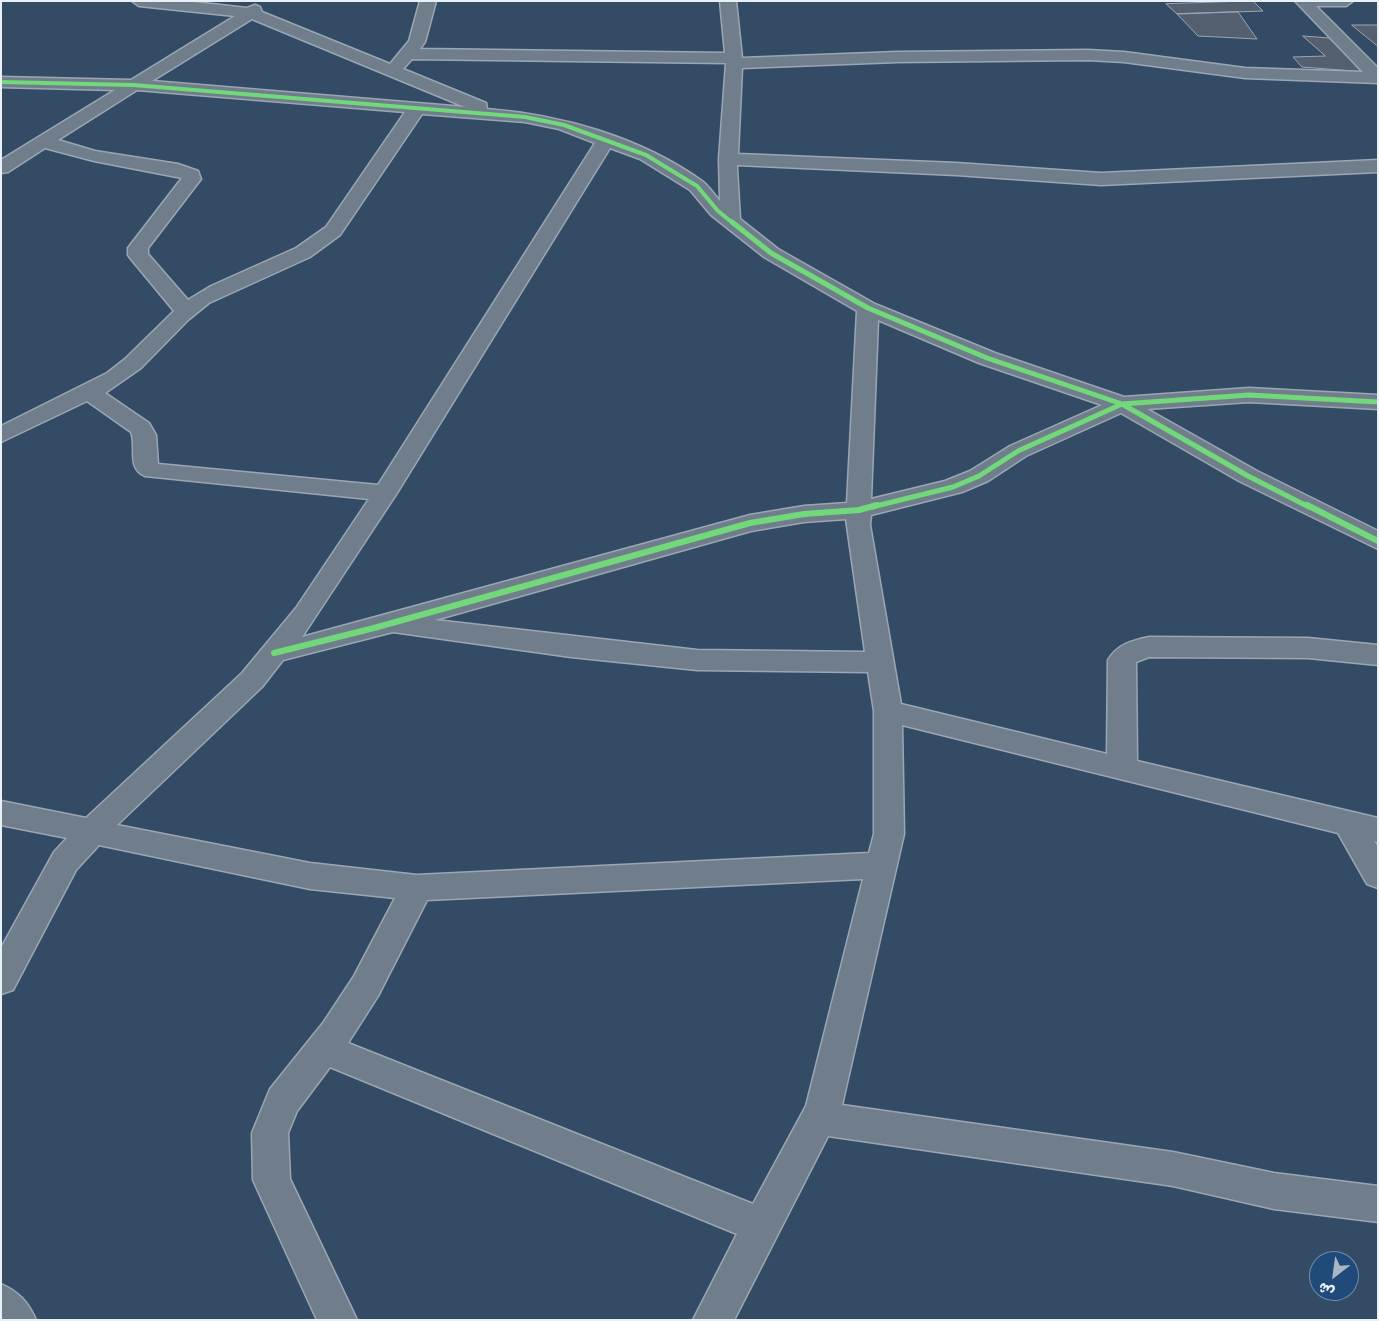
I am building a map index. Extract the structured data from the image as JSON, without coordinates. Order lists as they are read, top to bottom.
{
  "north": "bottom left"
}
